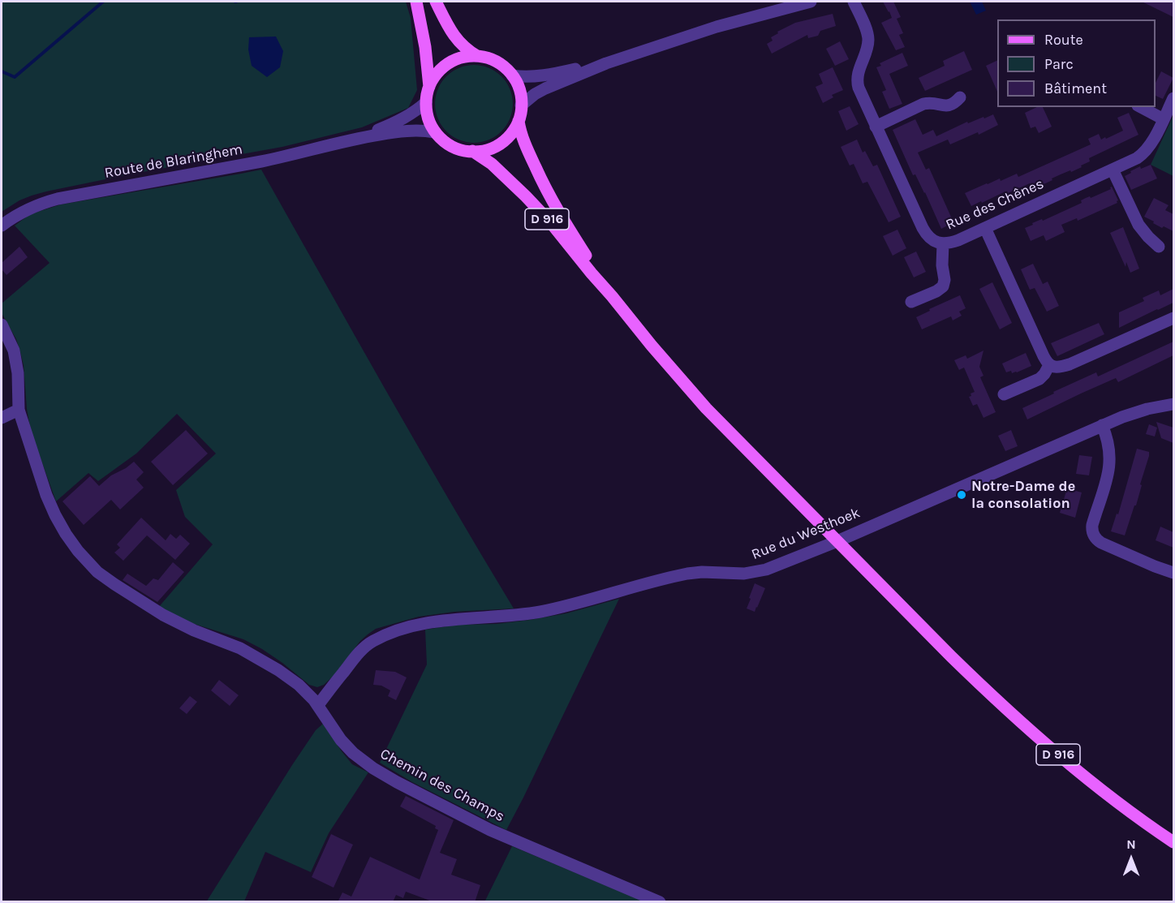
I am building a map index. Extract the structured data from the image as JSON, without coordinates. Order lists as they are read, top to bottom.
{
  "streets": {
    "main road": ["D 916"],
    "street": [
      "Route de Blaringhem",
      "Rue des Chênes",
      "Rue du Westhoek",
      "Chemin des Champs"
    ]
  },
  "crossings": [
    ["Route de Blaringhem", "D 916"],
    ["D 916", "Rue du Westhoek"],
    ["Rue du Westhoek", "Chemin des Champs"]
  ],
  "places": ["Notre-Dame de la consolation"],
  "legend": ["Route", "Parc", "Bâtiment"],
  "north": "top"
}
